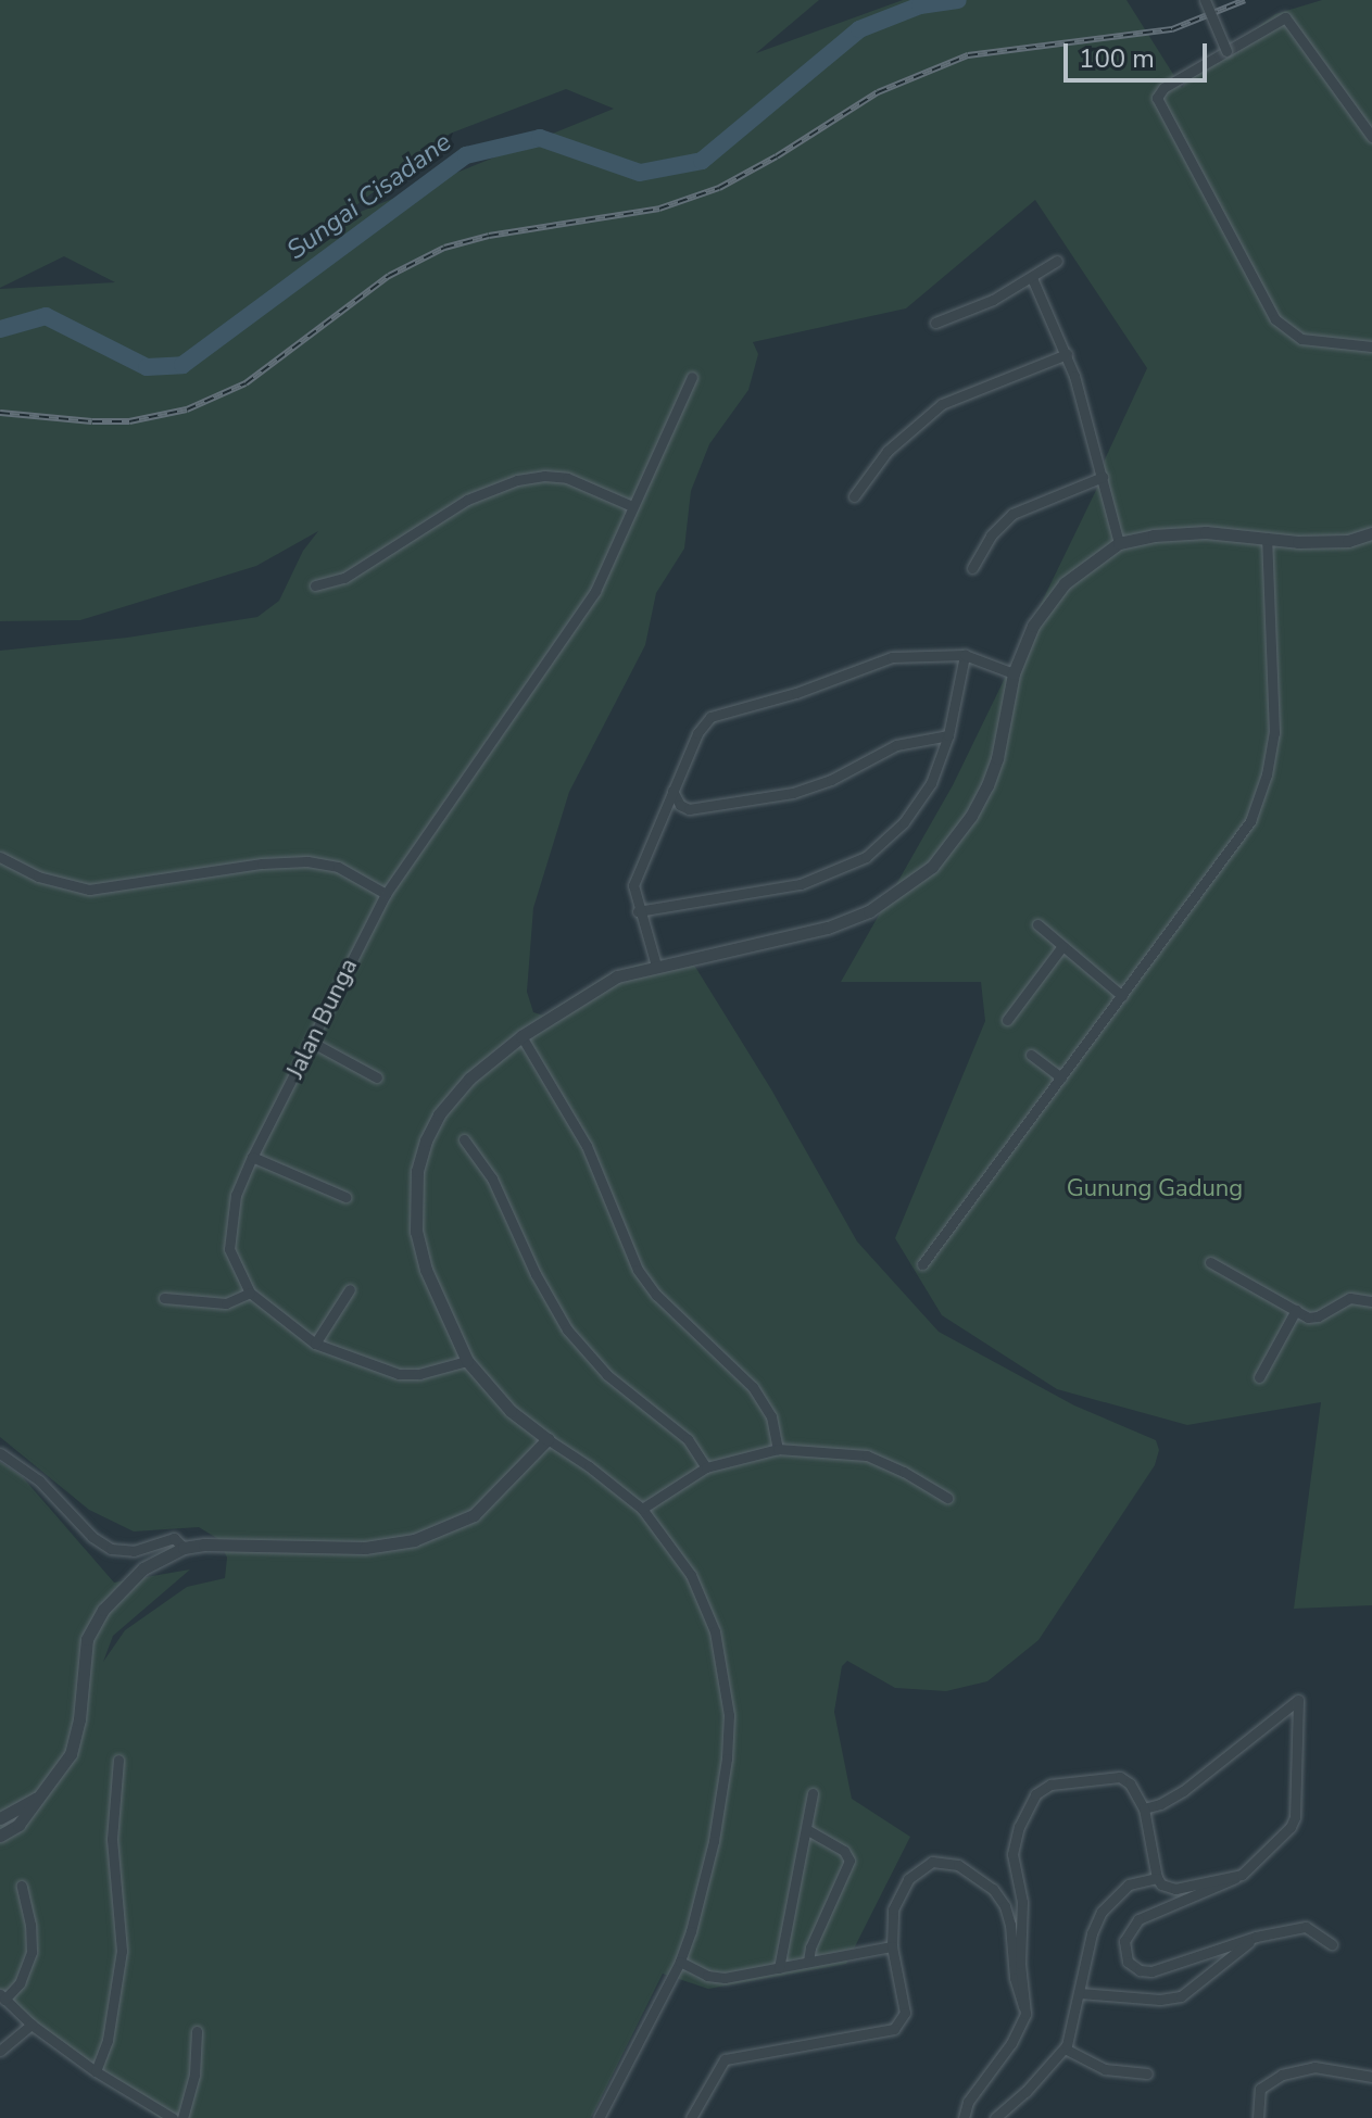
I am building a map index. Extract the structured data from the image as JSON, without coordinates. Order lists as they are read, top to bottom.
{
  "streets": {
    "street": ["Jalan Bunga"]
  },
  "water": ["Sungai Cisadane"],
  "parks": ["Gunung Gadung"],
  "scale_bar": "100 m"
}
